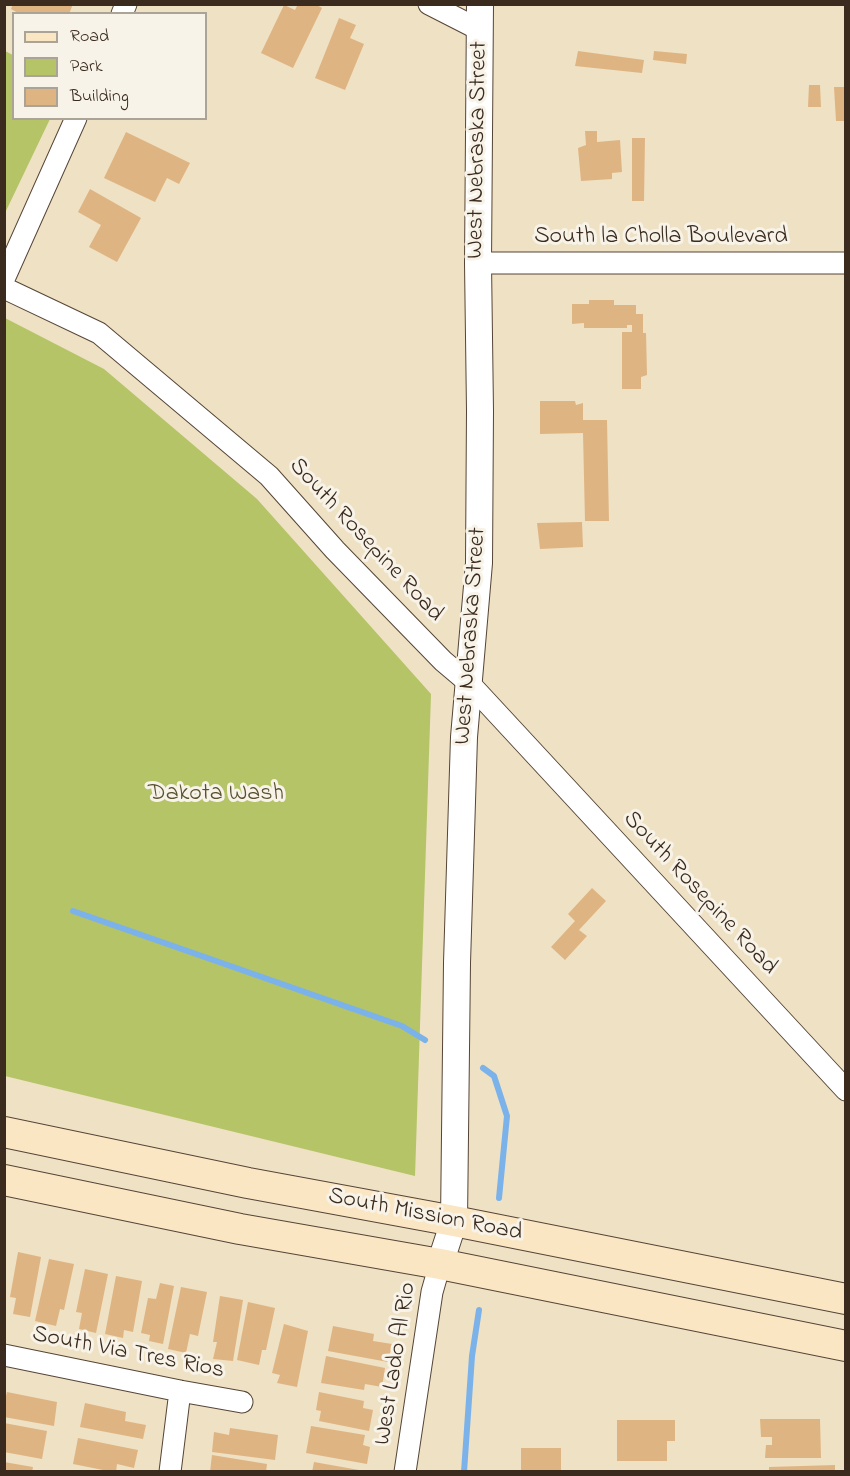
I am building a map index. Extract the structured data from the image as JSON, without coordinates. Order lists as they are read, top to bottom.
{
  "streets": {
    "main road": ["South Mission Road"],
    "street": [
      "West Nebraska Street",
      "South la Cholla Boulevard",
      "South Rosepine Road",
      "South Via Tres Rios",
      "West Lado Al Rio"
    ]
  },
  "crossings": [
    ["West Nebraska Street", "South la Cholla Boulevard"],
    ["West Nebraska Street", "South Rosepine Road"],
    ["West Nebraska Street", "South Mission Road"],
    ["West Nebraska Street", "West Lado Al Rio"],
    ["South Mission Road", "West Lado Al Rio"]
  ],
  "parks": ["Dakota Wash"],
  "legend": ["Road", "Park", "Building"]
}
